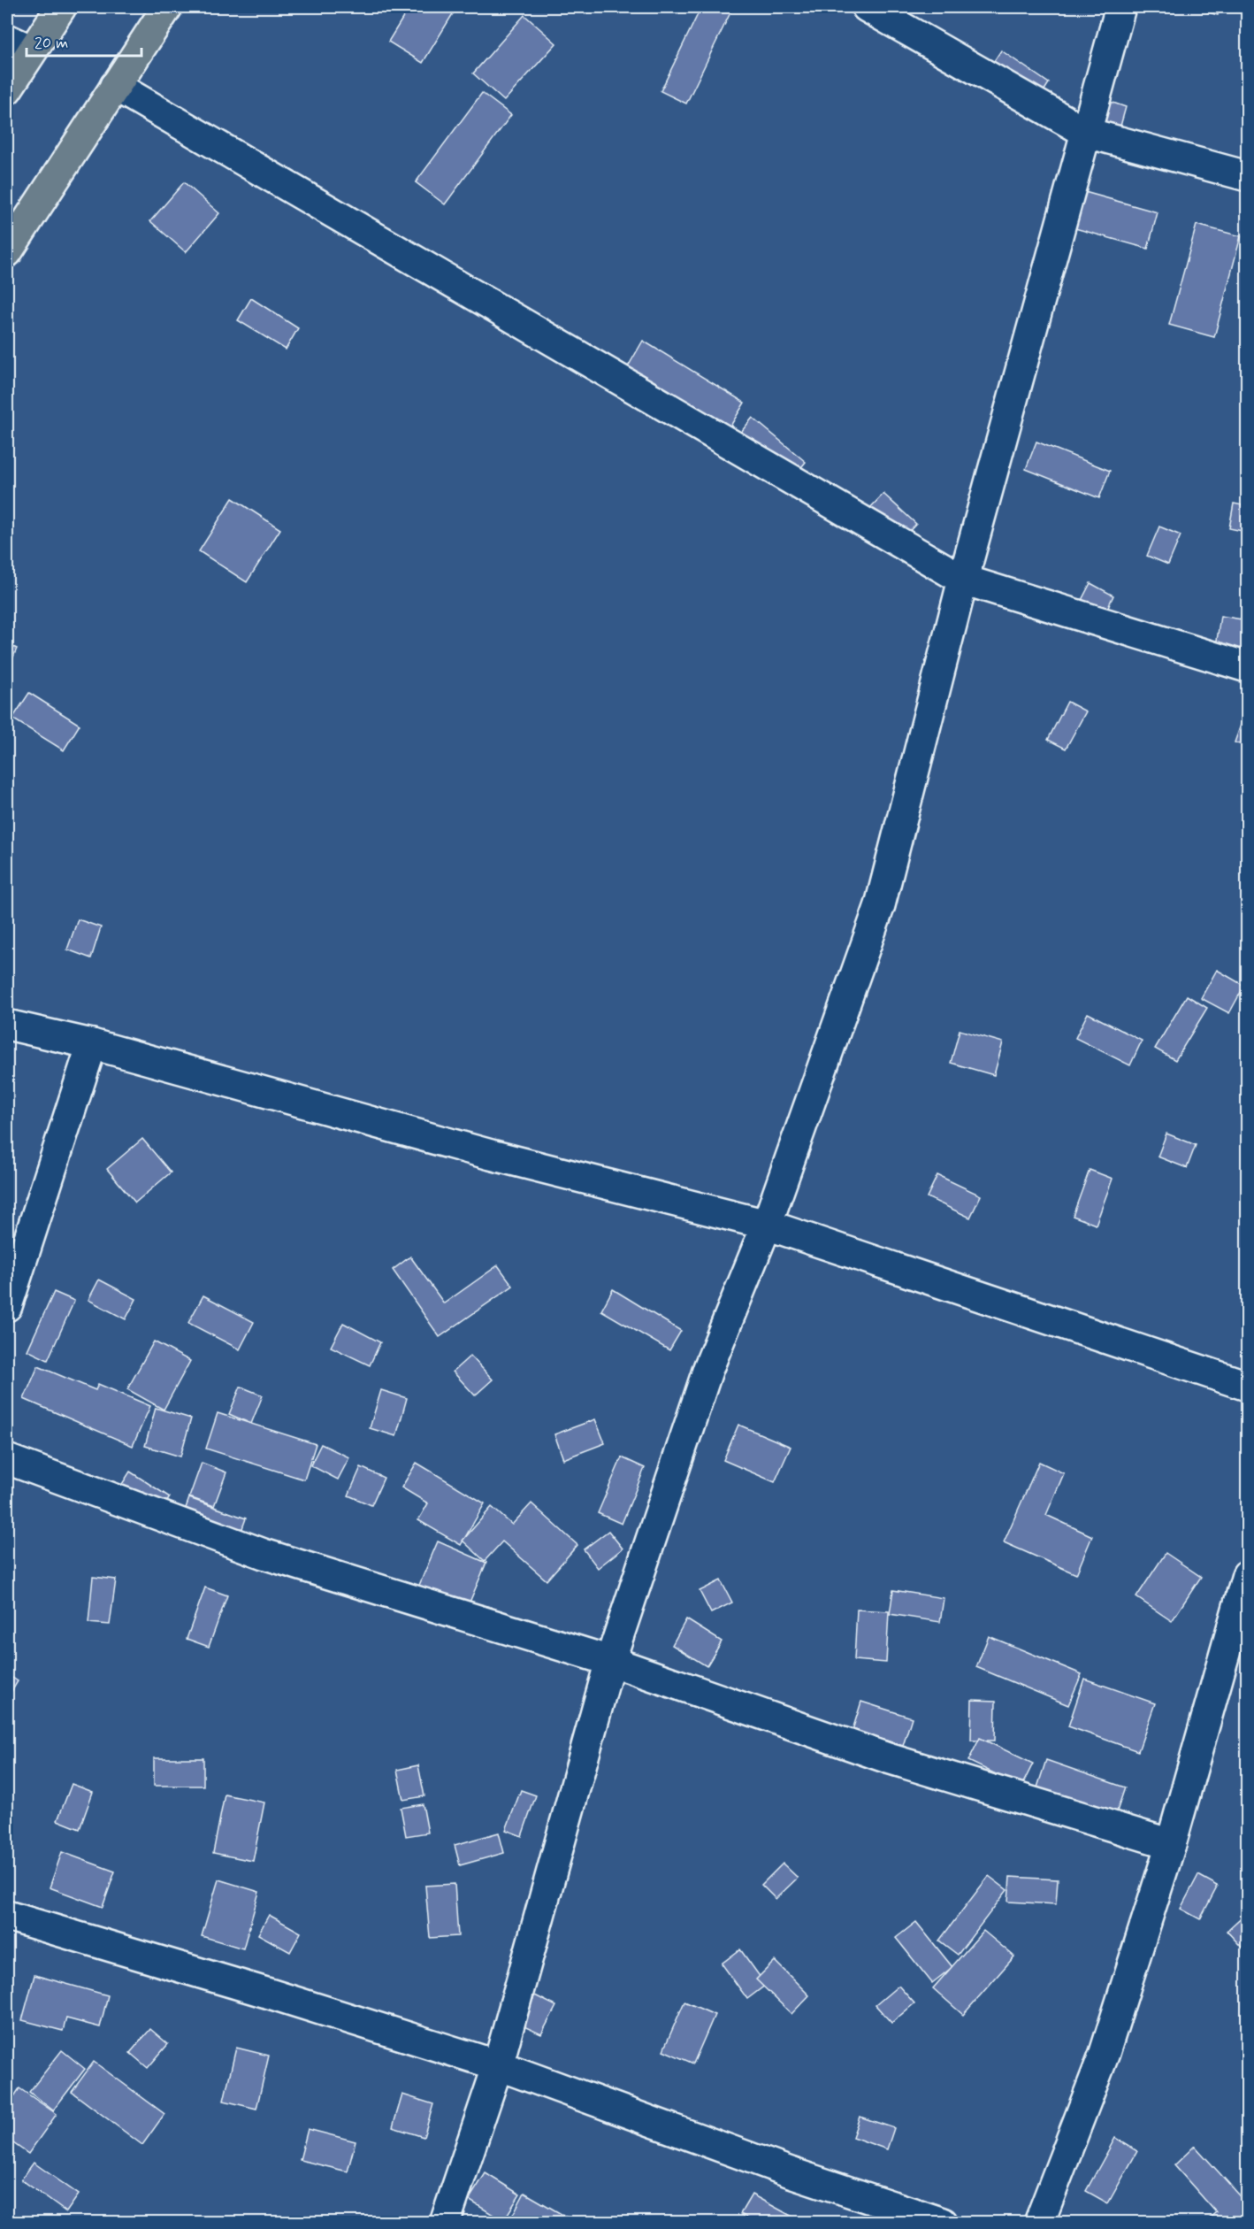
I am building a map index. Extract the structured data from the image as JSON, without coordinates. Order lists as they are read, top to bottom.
{
  "scale_bar": "20 m"
}
